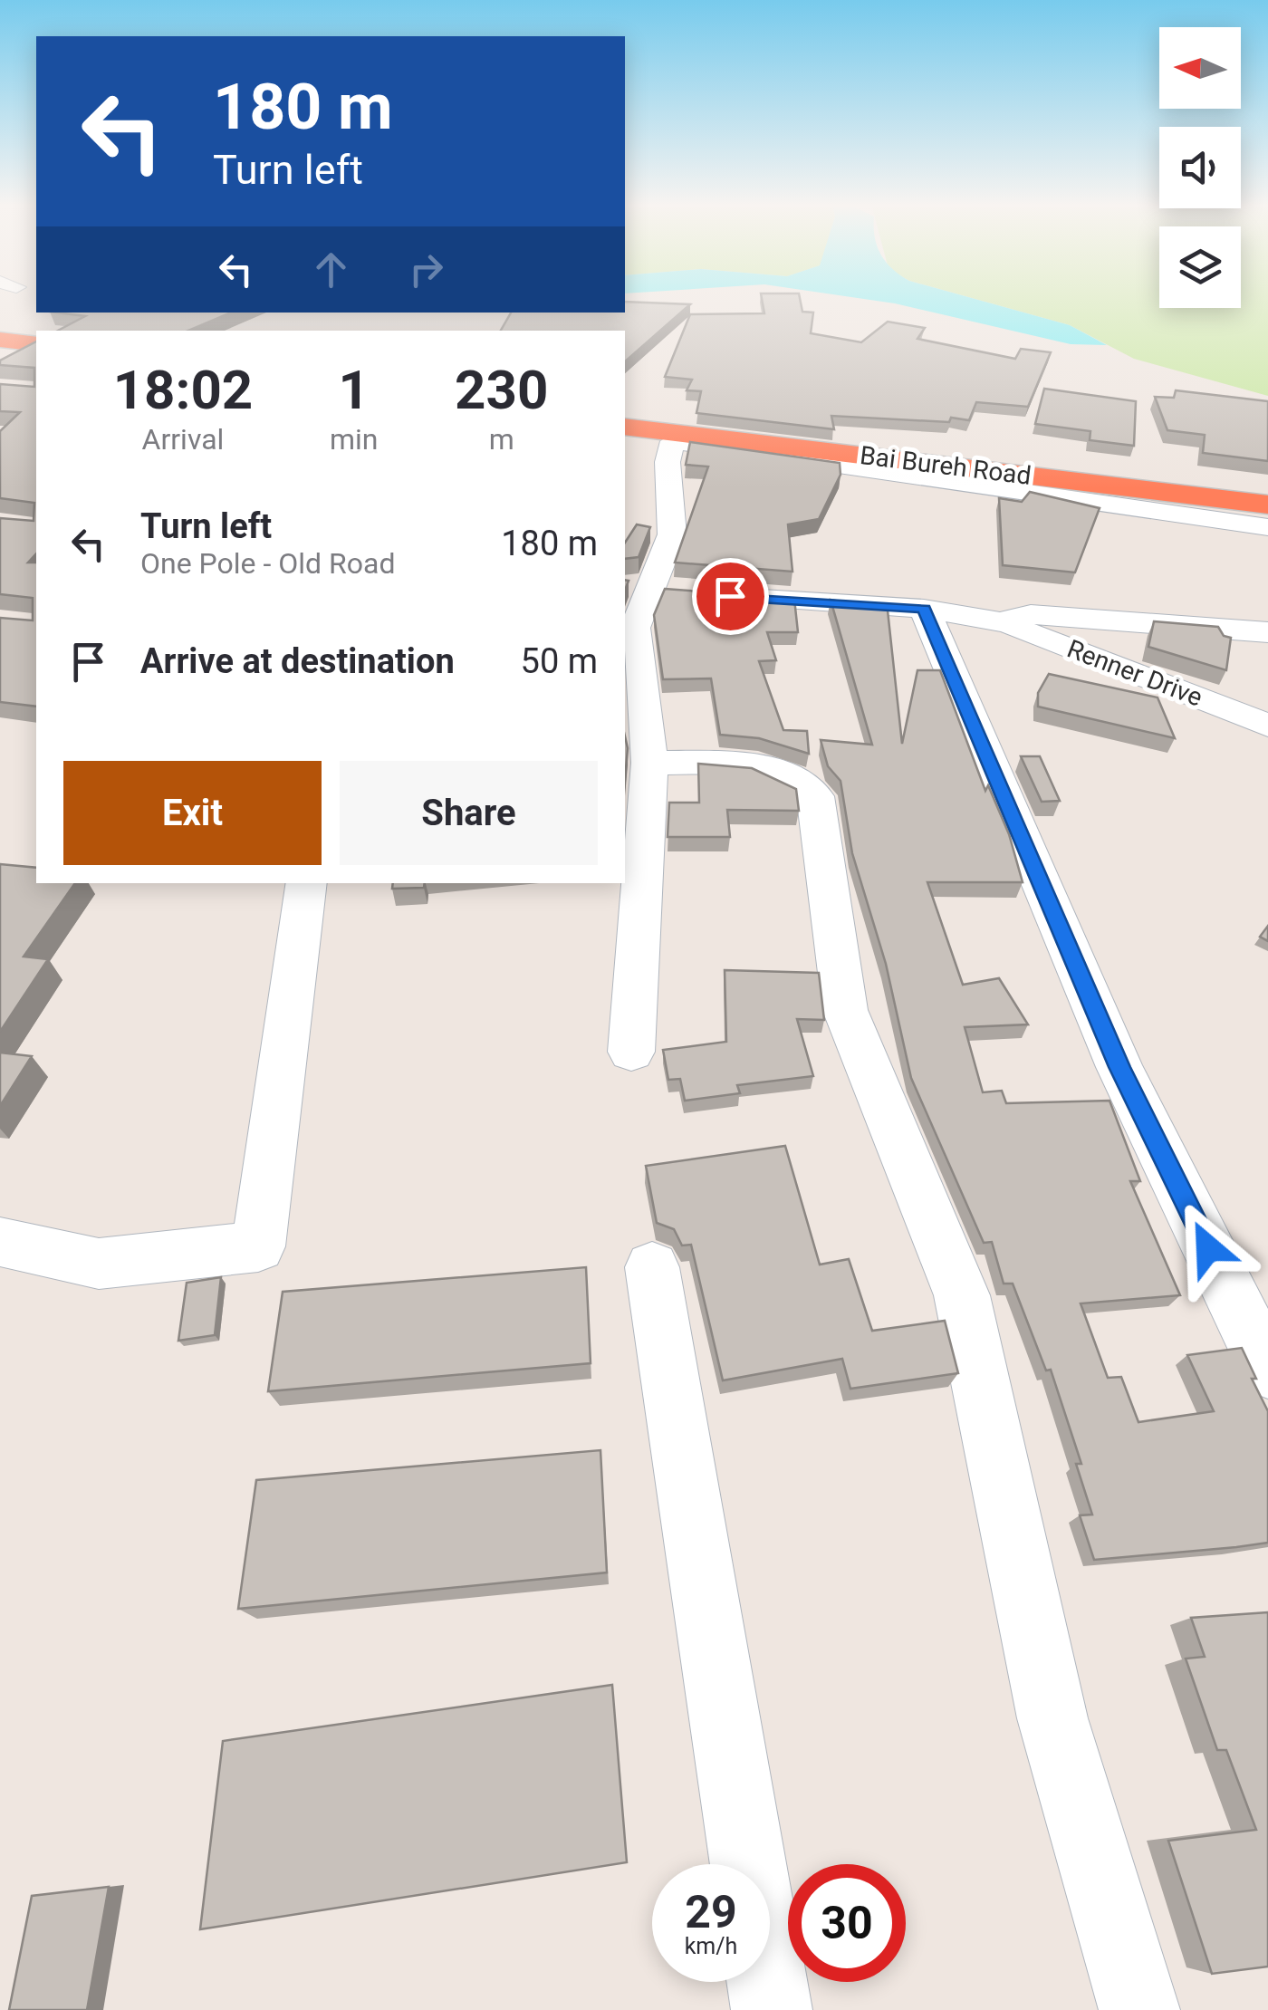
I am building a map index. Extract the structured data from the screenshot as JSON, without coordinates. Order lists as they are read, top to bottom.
{
  "streets": {
    "highway": ["Bai Bureh Road"],
    "street": ["Renner Drive"]
  },
  "north": "left",
  "page": {
    "turn": ["180 m", "Turn left"],
    "eta": [
      "18:02",
      "Arrival",
      "1",
      "min",
      "230",
      "m"
    ],
    "list": [
      {
        "name": "Turn left",
        "note": "One Pole - Old Road",
        "value": "180 m"
      },
      {
        "name": "Arrive at destination",
        "value": "50 m"
      }
    ],
    "buttons": ["Exit", "Share"],
    "speed": "29 km/h",
    "limit": "30"
  }
}
